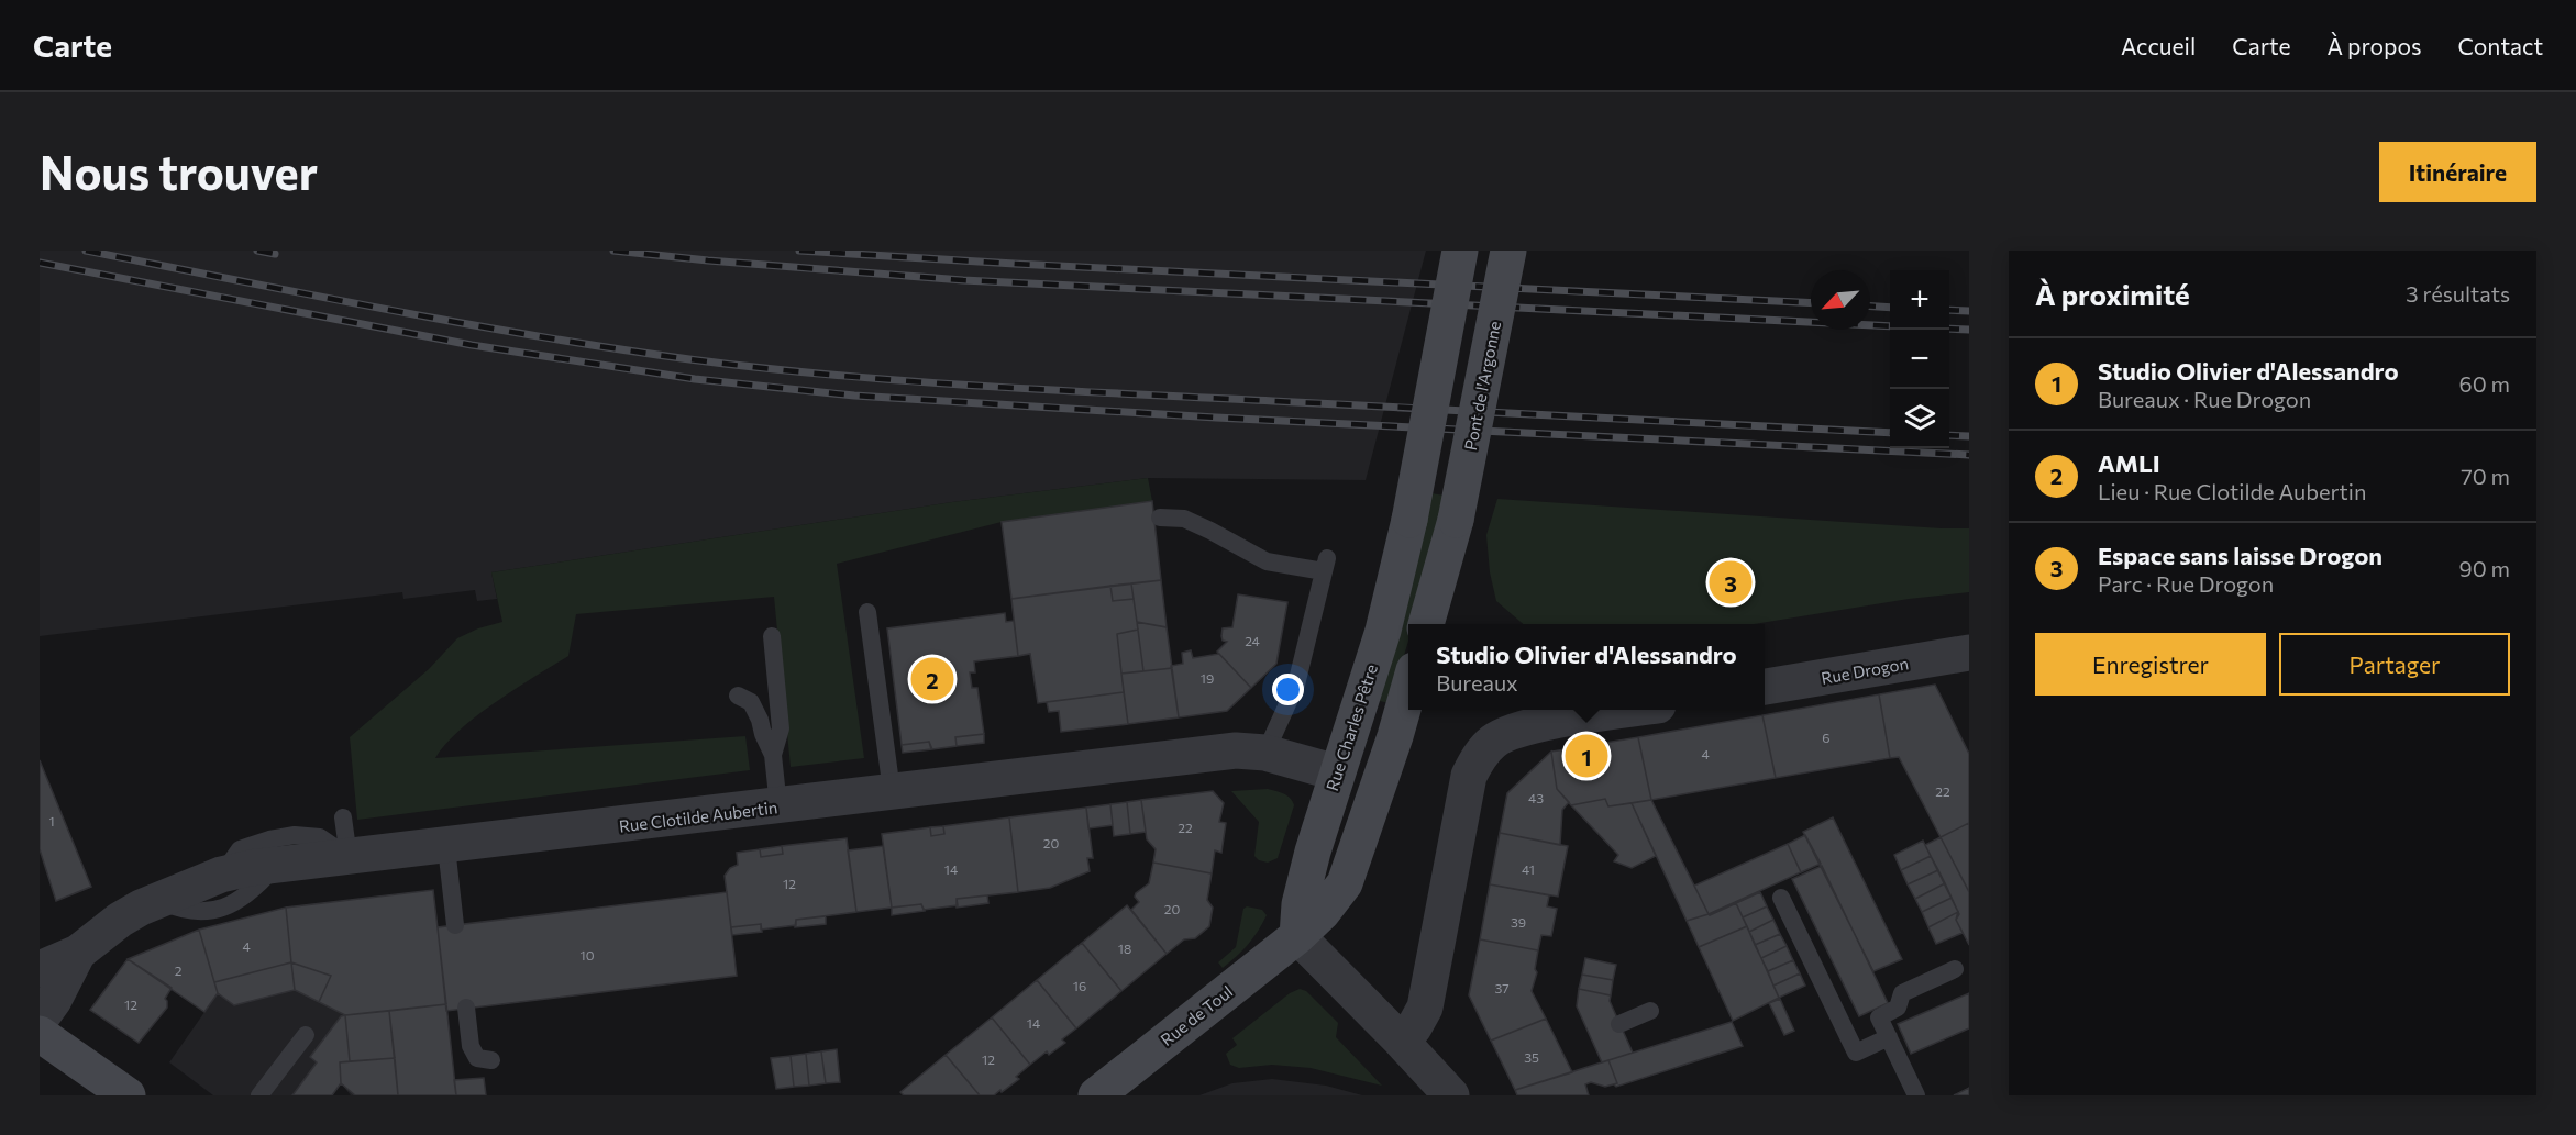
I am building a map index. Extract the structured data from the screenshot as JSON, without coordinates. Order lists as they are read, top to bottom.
{
  "streets": {
    "main road": ["Pont de l'Argonne", "Rue Charles Pêtre", "Rue de Toul"],
    "street": ["Rue Drogon", "Rue Clotilde Aubertin"]
  },
  "crossings": [
    ["Rue Charles Pêtre", "Rue Clotilde Aubertin"],
    ["Rue Charles Pêtre", "Rue de Toul"]
  ],
  "house_numbers": [
    "24",
    "19",
    "6",
    "4",
    "22",
    "43",
    "1",
    "22",
    "20",
    "14",
    "41",
    "12",
    "20",
    "39",
    "4",
    "18",
    "10",
    "2",
    "16",
    "37",
    "12",
    "14",
    "35",
    "12"
  ],
  "north": "bottom left",
  "page": {
    "header": "Carte",
    "nav": [
      "Accueil",
      "Carte",
      "À propos",
      "Contact"
    ],
    "buttons": [
      "Itinéraire",
      ["Enregistrer", "Partager"]
    ],
    "title": "Nous trouver",
    "heading": ["À proximité", "3 résultats"],
    "map_buttons": ["+", "−"],
    "list": [
      {
        "mark": "1",
        "name": "Studio Olivier d'Alessandro",
        "note": "Bureaux · Rue Drogon",
        "value": "60 m"
      },
      {
        "mark": "2",
        "name": "AMLI",
        "note": "Lieu · Rue Clotilde Aubertin",
        "value": "70 m"
      },
      {
        "mark": "3",
        "name": "Espace sans laisse Drogon",
        "note": "Parc · Rue Drogon",
        "value": "90 m"
      }
    ],
    "pins": ["3", "2", "1"],
    "popup": ["Studio Olivier d'Alessandro", "Bureaux"]
  }
}
